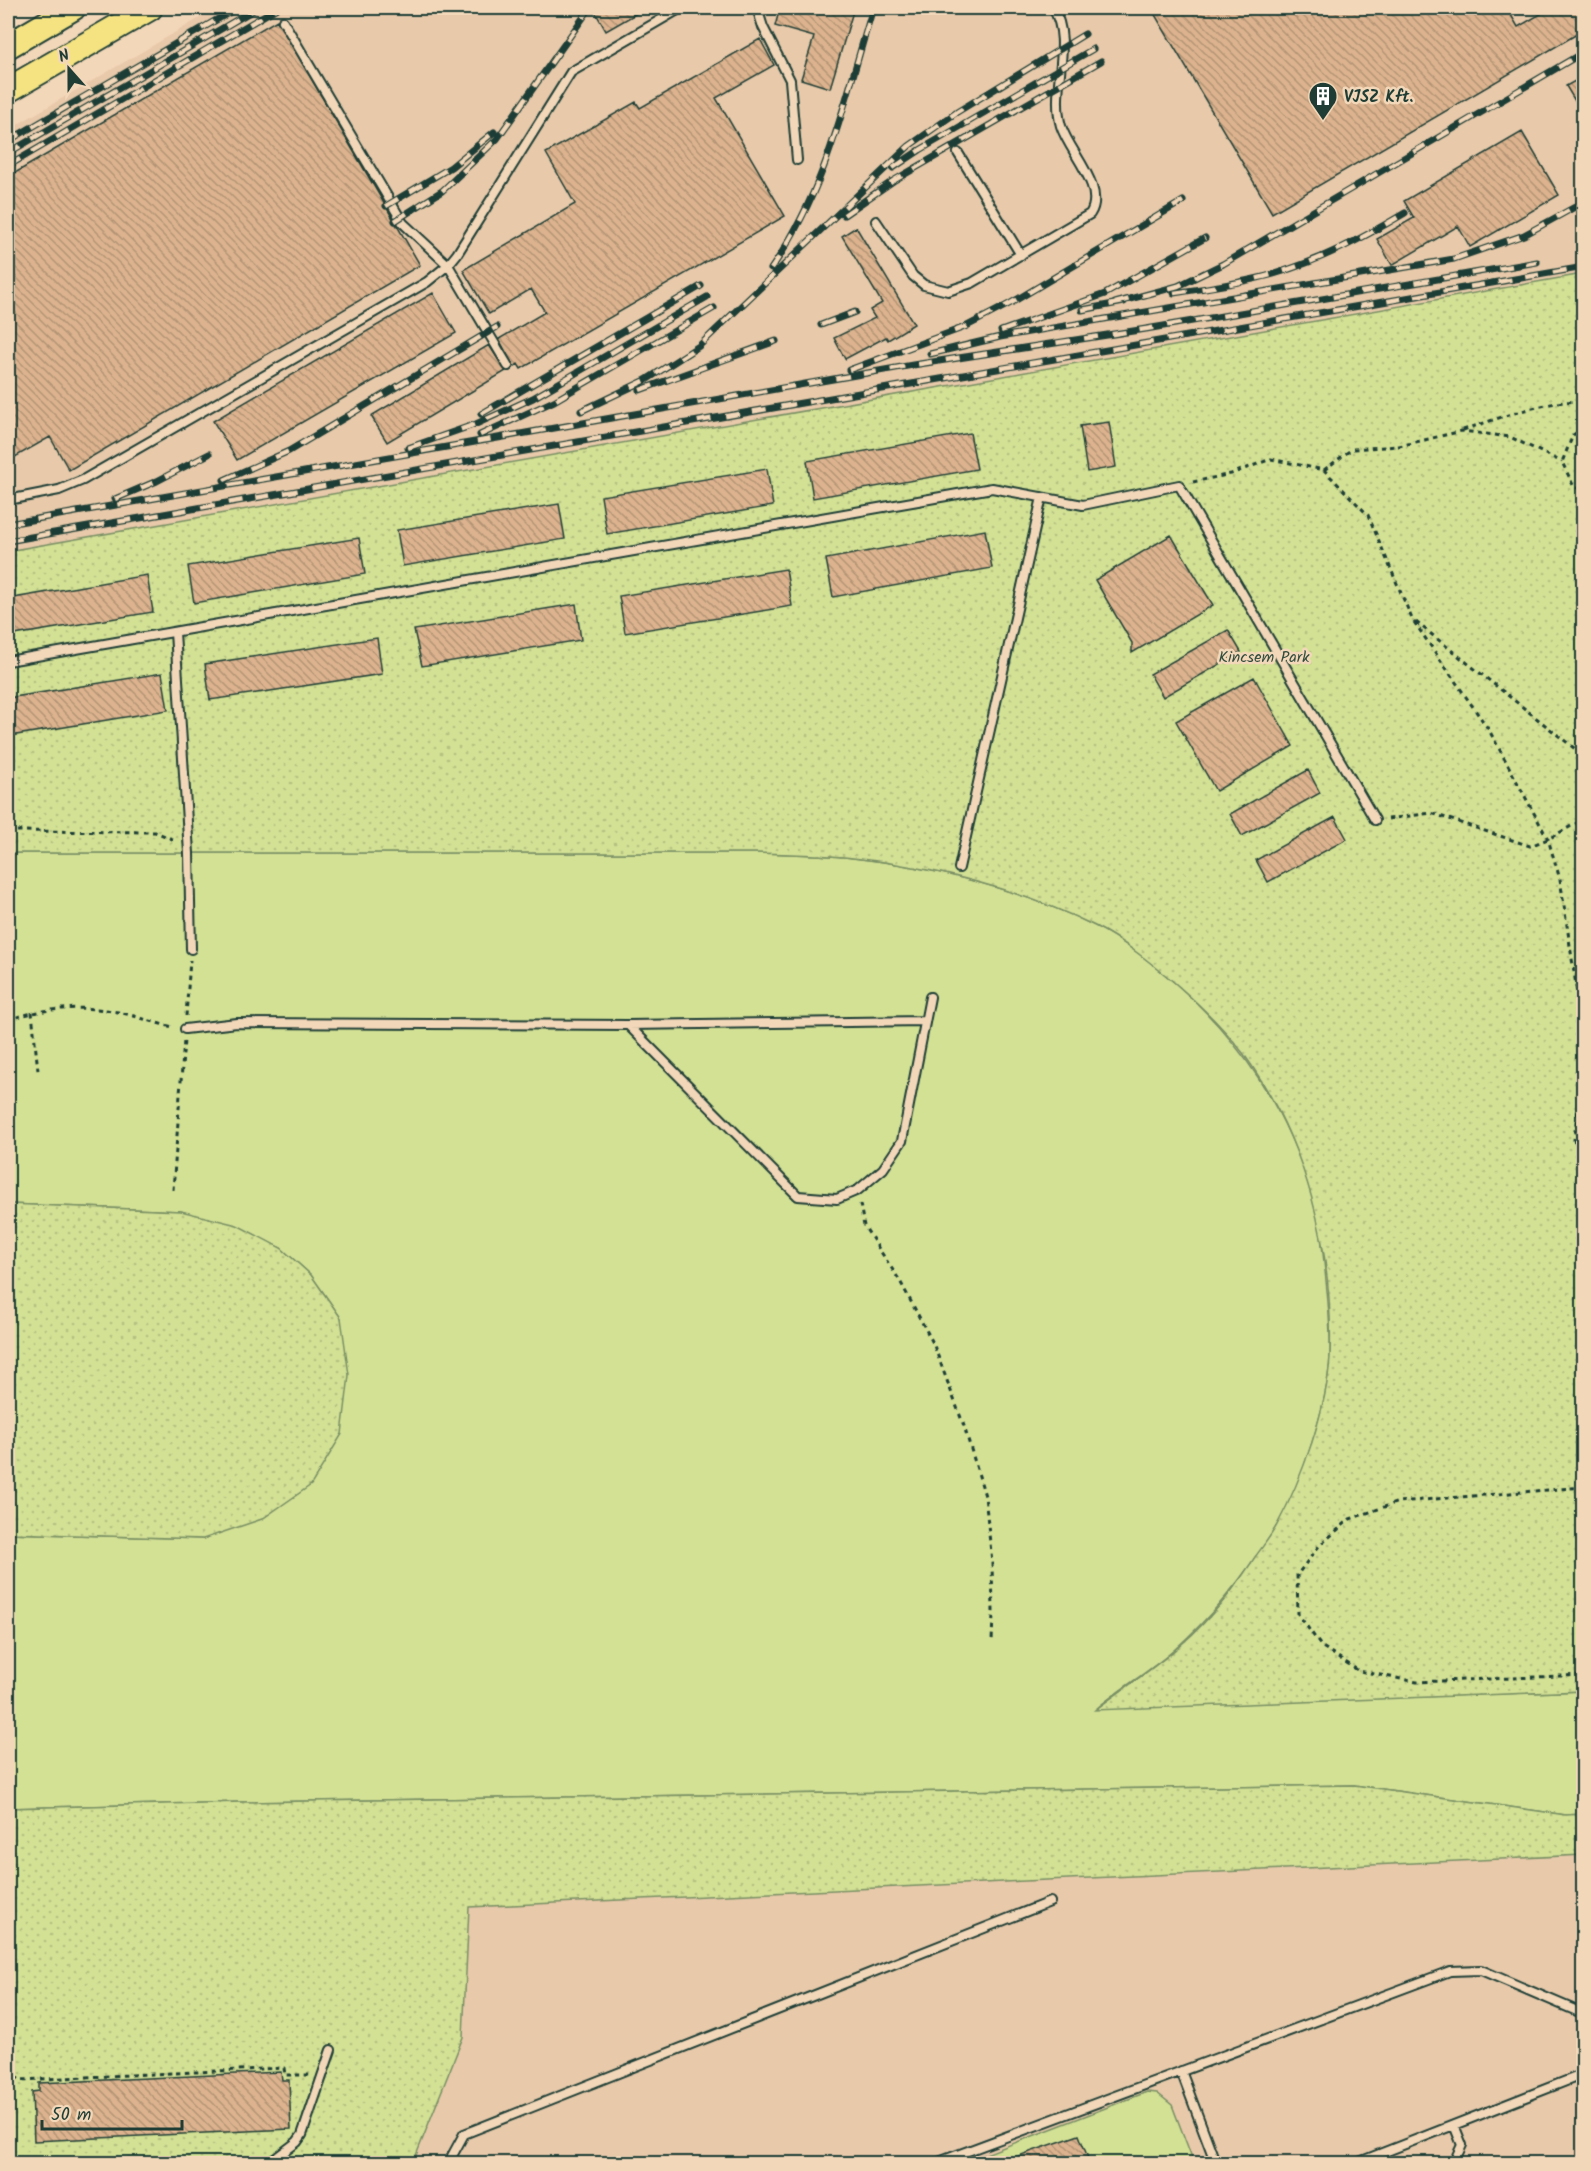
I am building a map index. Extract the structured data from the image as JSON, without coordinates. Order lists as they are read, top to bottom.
{
  "parks": ["Kincsem Park"],
  "places": {
    "building": ["VJSZ Kft."]
  },
  "scale_bar": "50 m",
  "north": "top"
}
